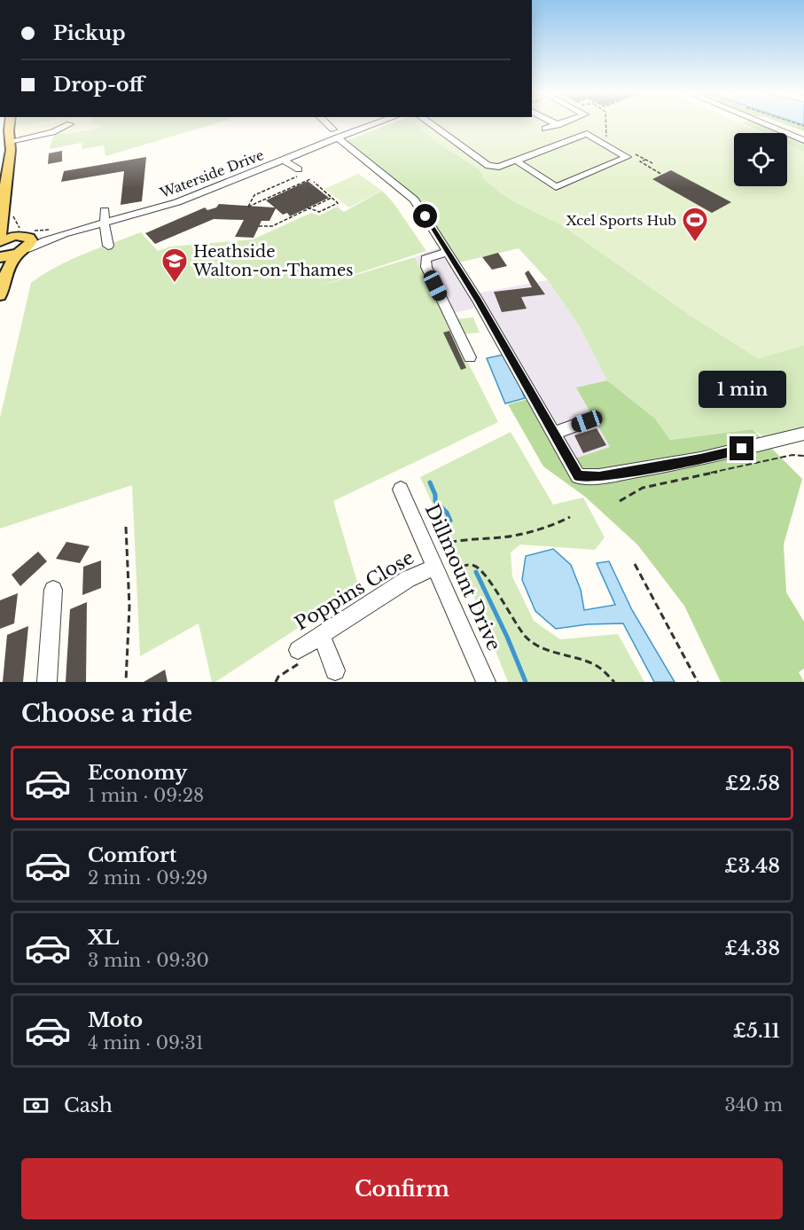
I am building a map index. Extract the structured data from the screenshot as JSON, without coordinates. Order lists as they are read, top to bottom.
{
  "streets": {
    "street": ["Waterside Drive", "Dillmount Drive", "Poppins Close"]
  },
  "crossings": [
    ["Dillmount Drive", "Poppins Close"]
  ],
  "places": {
    "sports": ["Xcel Sports Hub"],
    "school or university": ["Heathside Walton-on-Thames"]
  },
  "page": {
    "banner": ["Pickup", "Drop-off"],
    "bubble": "1 min",
    "heading": "Choose a ride",
    "list": [
      {
        "name": "Economy",
        "note": "1 min · 09:28",
        "value": "£2.58"
      },
      {
        "name": "Comfort",
        "note": "2 min · 09:29",
        "value": "£3.48"
      },
      {
        "name": "XL",
        "note": "3 min · 09:30",
        "value": "£4.38"
      },
      {
        "name": "Moto",
        "note": "4 min · 09:31",
        "value": "£5.11"
      }
    ],
    "pay": ["Cash", "340 m"],
    "buttons": "Confirm"
  }
}
